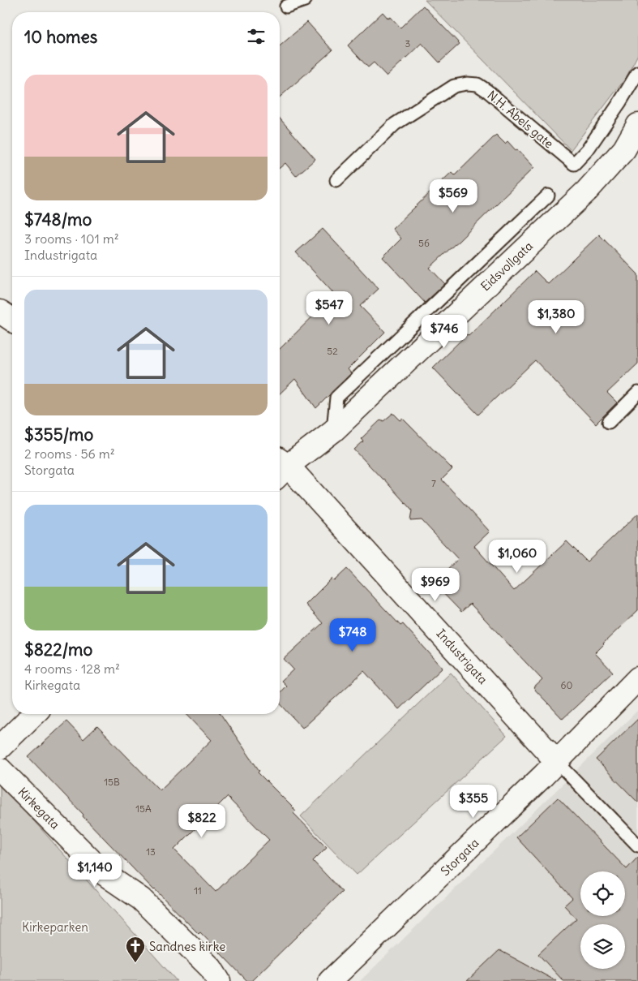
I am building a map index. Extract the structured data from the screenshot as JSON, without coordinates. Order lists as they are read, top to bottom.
{
  "streets": {
    "street": [
      "Eidsvollgata",
      "Industrigata",
      "Kirkegata",
      "Storgata"
    ],
    "lane": ["N.H. Abels gate"]
  },
  "crossings": [
    ["Industrigata", "Storgata"]
  ],
  "parks": ["Kirkeparken"],
  "places": {
    "church": ["Sandnes kirke"]
  },
  "house_numbers": [
    "3",
    "56",
    "52",
    "7",
    "60",
    "15B",
    "15A",
    "13",
    "11"
  ],
  "page": {
    "heading": "10 homes",
    "list": [
      {
        "name": "$748/mo",
        "note": "3 rooms · 101 m² · Industrigata"
      },
      {
        "name": "$355/mo",
        "note": "2 rooms · 56 m² · Storgata"
      },
      {
        "name": "$822/mo",
        "note": "4 rooms · 128 m² · Kirkegata"
      }
    ],
    "price": [
      "$569",
      "$547",
      "$1,380",
      "$746",
      "$1,060",
      "$969",
      "$748",
      "$355",
      "$822",
      "$1,140"
    ]
  }
}
